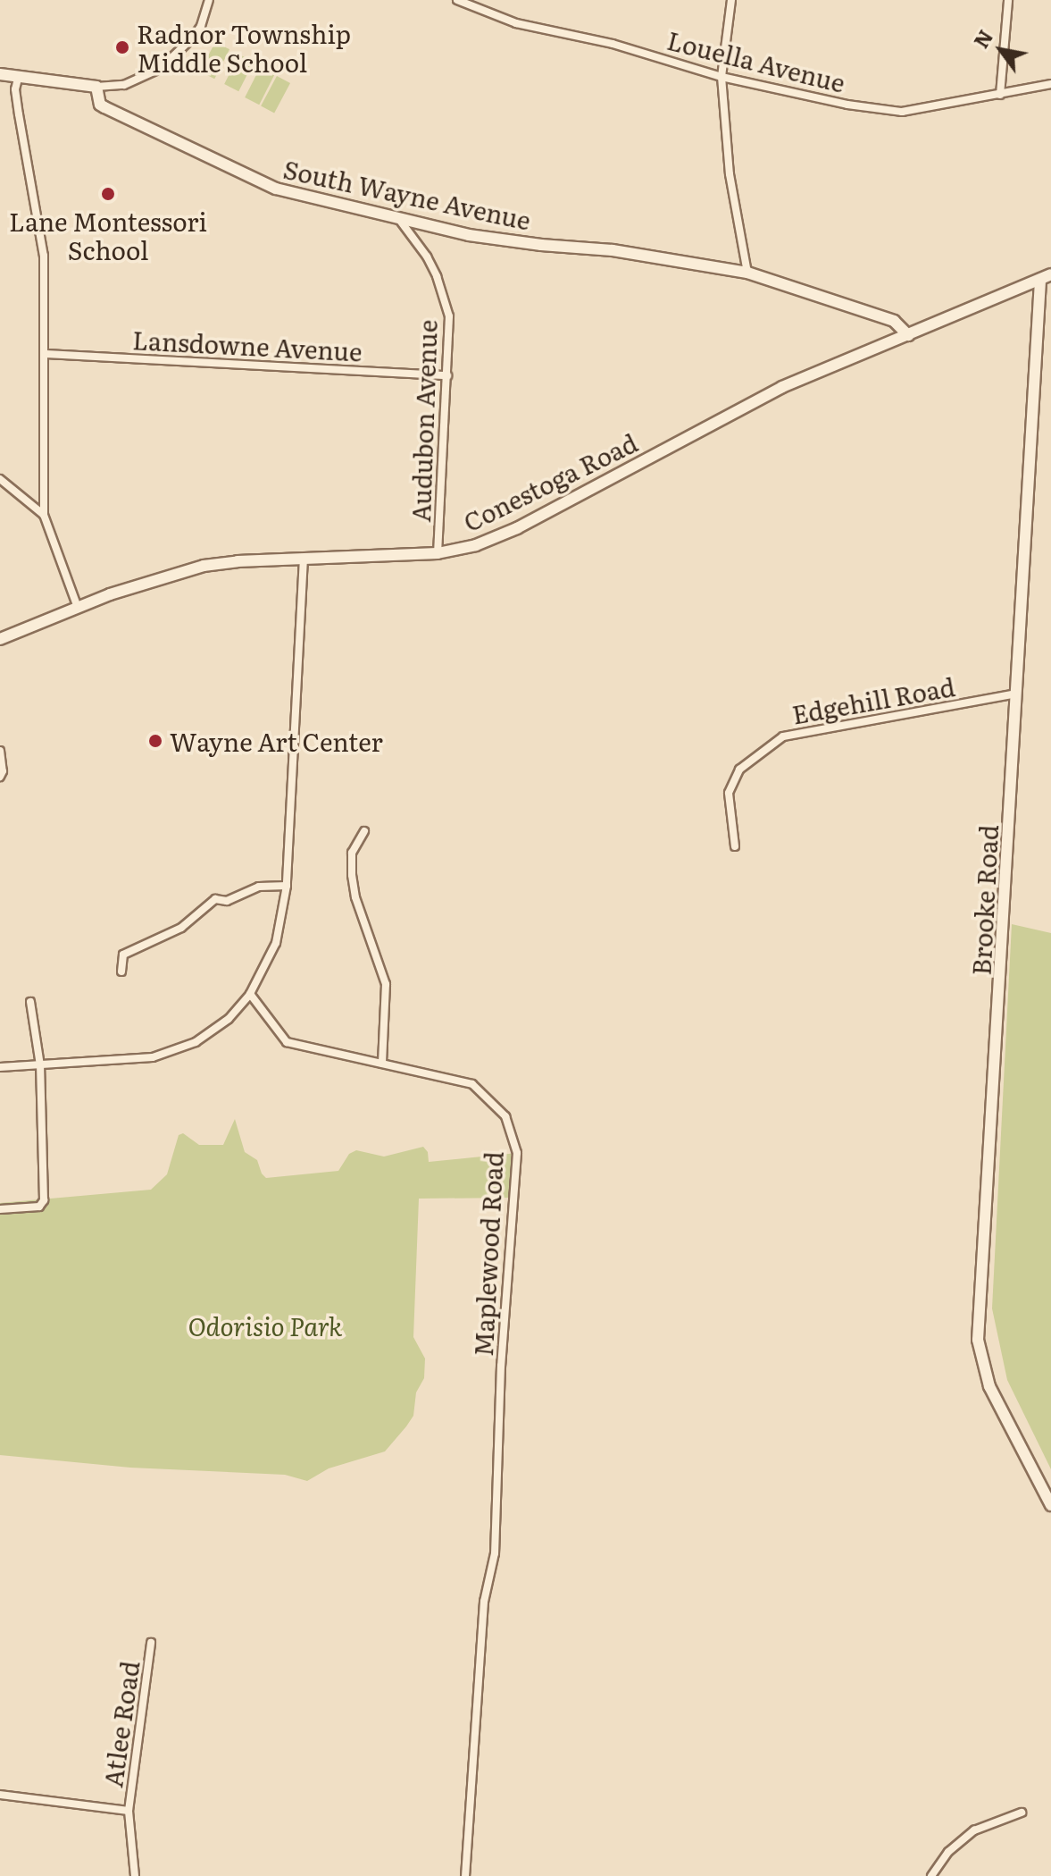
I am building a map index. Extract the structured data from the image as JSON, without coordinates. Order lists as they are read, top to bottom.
{
  "streets": {
    "main road": ["South Wayne Avenue", "Conestoga Road", "Brooke Road"],
    "street": [
      "Louella Avenue",
      "Lansdowne Avenue",
      "Audubon Avenue",
      "Edgehill Road",
      "Maplewood Road",
      "Atlee Road"
    ]
  },
  "crossings": [
    ["South Wayne Avenue", "Audubon Avenue"],
    ["South Wayne Avenue", "Conestoga Road"],
    ["Lansdowne Avenue", "Audubon Avenue"],
    ["Audubon Avenue", "Conestoga Road"],
    ["Conestoga Road", "Brooke Road"],
    ["Edgehill Road", "Brooke Road"]
  ],
  "parks": ["Odorisio Park"],
  "places": ["Radnor Township Middle School", "Lane Montessori School", "Wayne Art Center"],
  "north": "top left"
}
